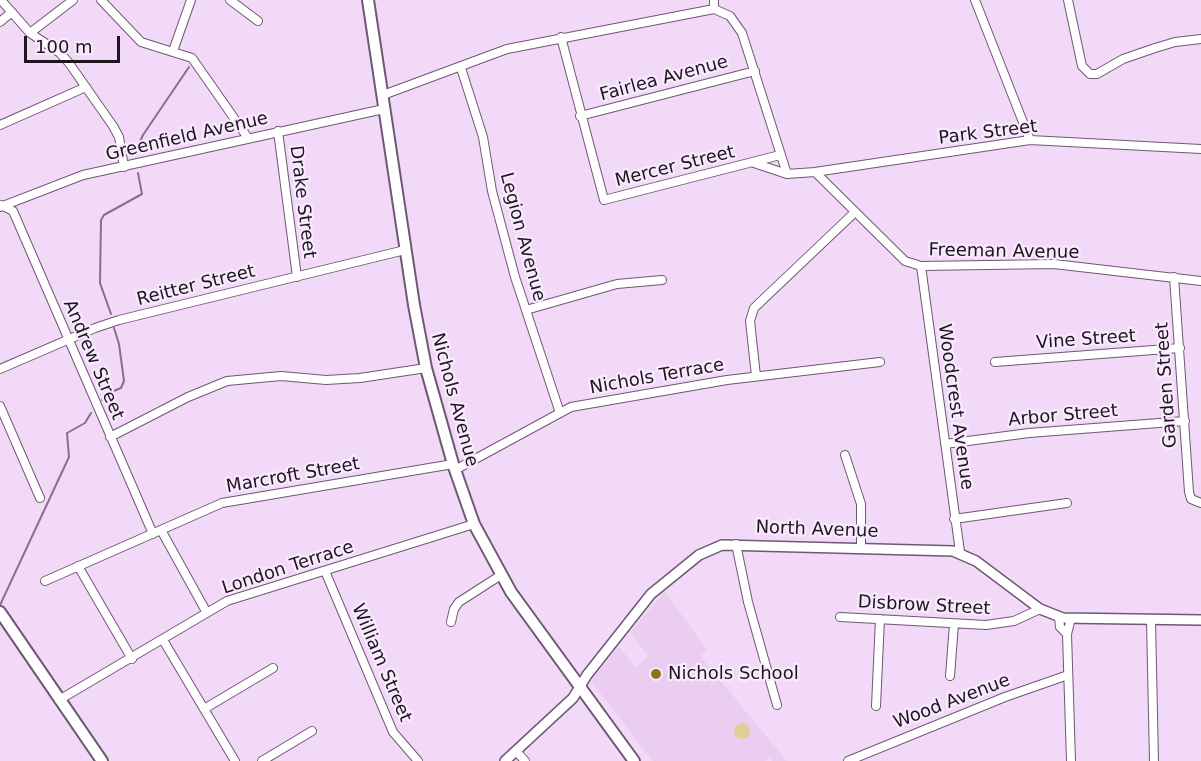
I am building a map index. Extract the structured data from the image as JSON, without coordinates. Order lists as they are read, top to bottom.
{
  "streets": {
    "main road": ["Nichols Avenue"],
    "street": [
      "Fairlea Avenue",
      "Park Street",
      "Greenfield Avenue",
      "Mercer Street",
      "Drake Street",
      "Legion Avenue",
      "Freeman Avenue",
      "Reitter Street",
      "Vine Street",
      "Andrew Street",
      "Nichols Terrace",
      "Garden Street",
      "Woodcrest Avenue",
      "Arbor Street",
      "Marcroft Street",
      "North Avenue",
      "London Terrace",
      "Disbrow Street",
      "William Street",
      "Wood Avenue"
    ]
  },
  "crossings": [
    ["Fairlea Avenue", "Mercer Street"],
    ["Park Street", "Freeman Avenue"],
    ["Greenfield Avenue", "Drake Street"],
    ["Greenfield Avenue", "Andrew Street"],
    ["Greenfield Avenue", "Nichols Avenue"],
    ["Drake Street", "Reitter Street"],
    ["Legion Avenue", "Nichols Terrace"],
    ["Freeman Avenue", "Garden Street"],
    ["Freeman Avenue", "Woodcrest Avenue"],
    ["Reitter Street", "Andrew Street"],
    ["Reitter Street", "Nichols Avenue"],
    ["Vine Street", "Garden Street"],
    ["Andrew Street", "Marcroft Street"],
    ["Andrew Street", "London Terrace"],
    ["Nichols Terrace", "Nichols Avenue"],
    ["Nichols Terrace", "Marcroft Street"],
    ["Garden Street", "Arbor Street"],
    ["Nichols Avenue", "Marcroft Street"],
    ["Nichols Avenue", "North Avenue"],
    ["Nichols Avenue", "London Terrace"],
    ["Woodcrest Avenue", "Arbor Street"],
    ["Woodcrest Avenue", "North Avenue"],
    ["London Terrace", "William Street"]
  ],
  "places": ["Nichols School"],
  "scale_bar": "100 m"
}
